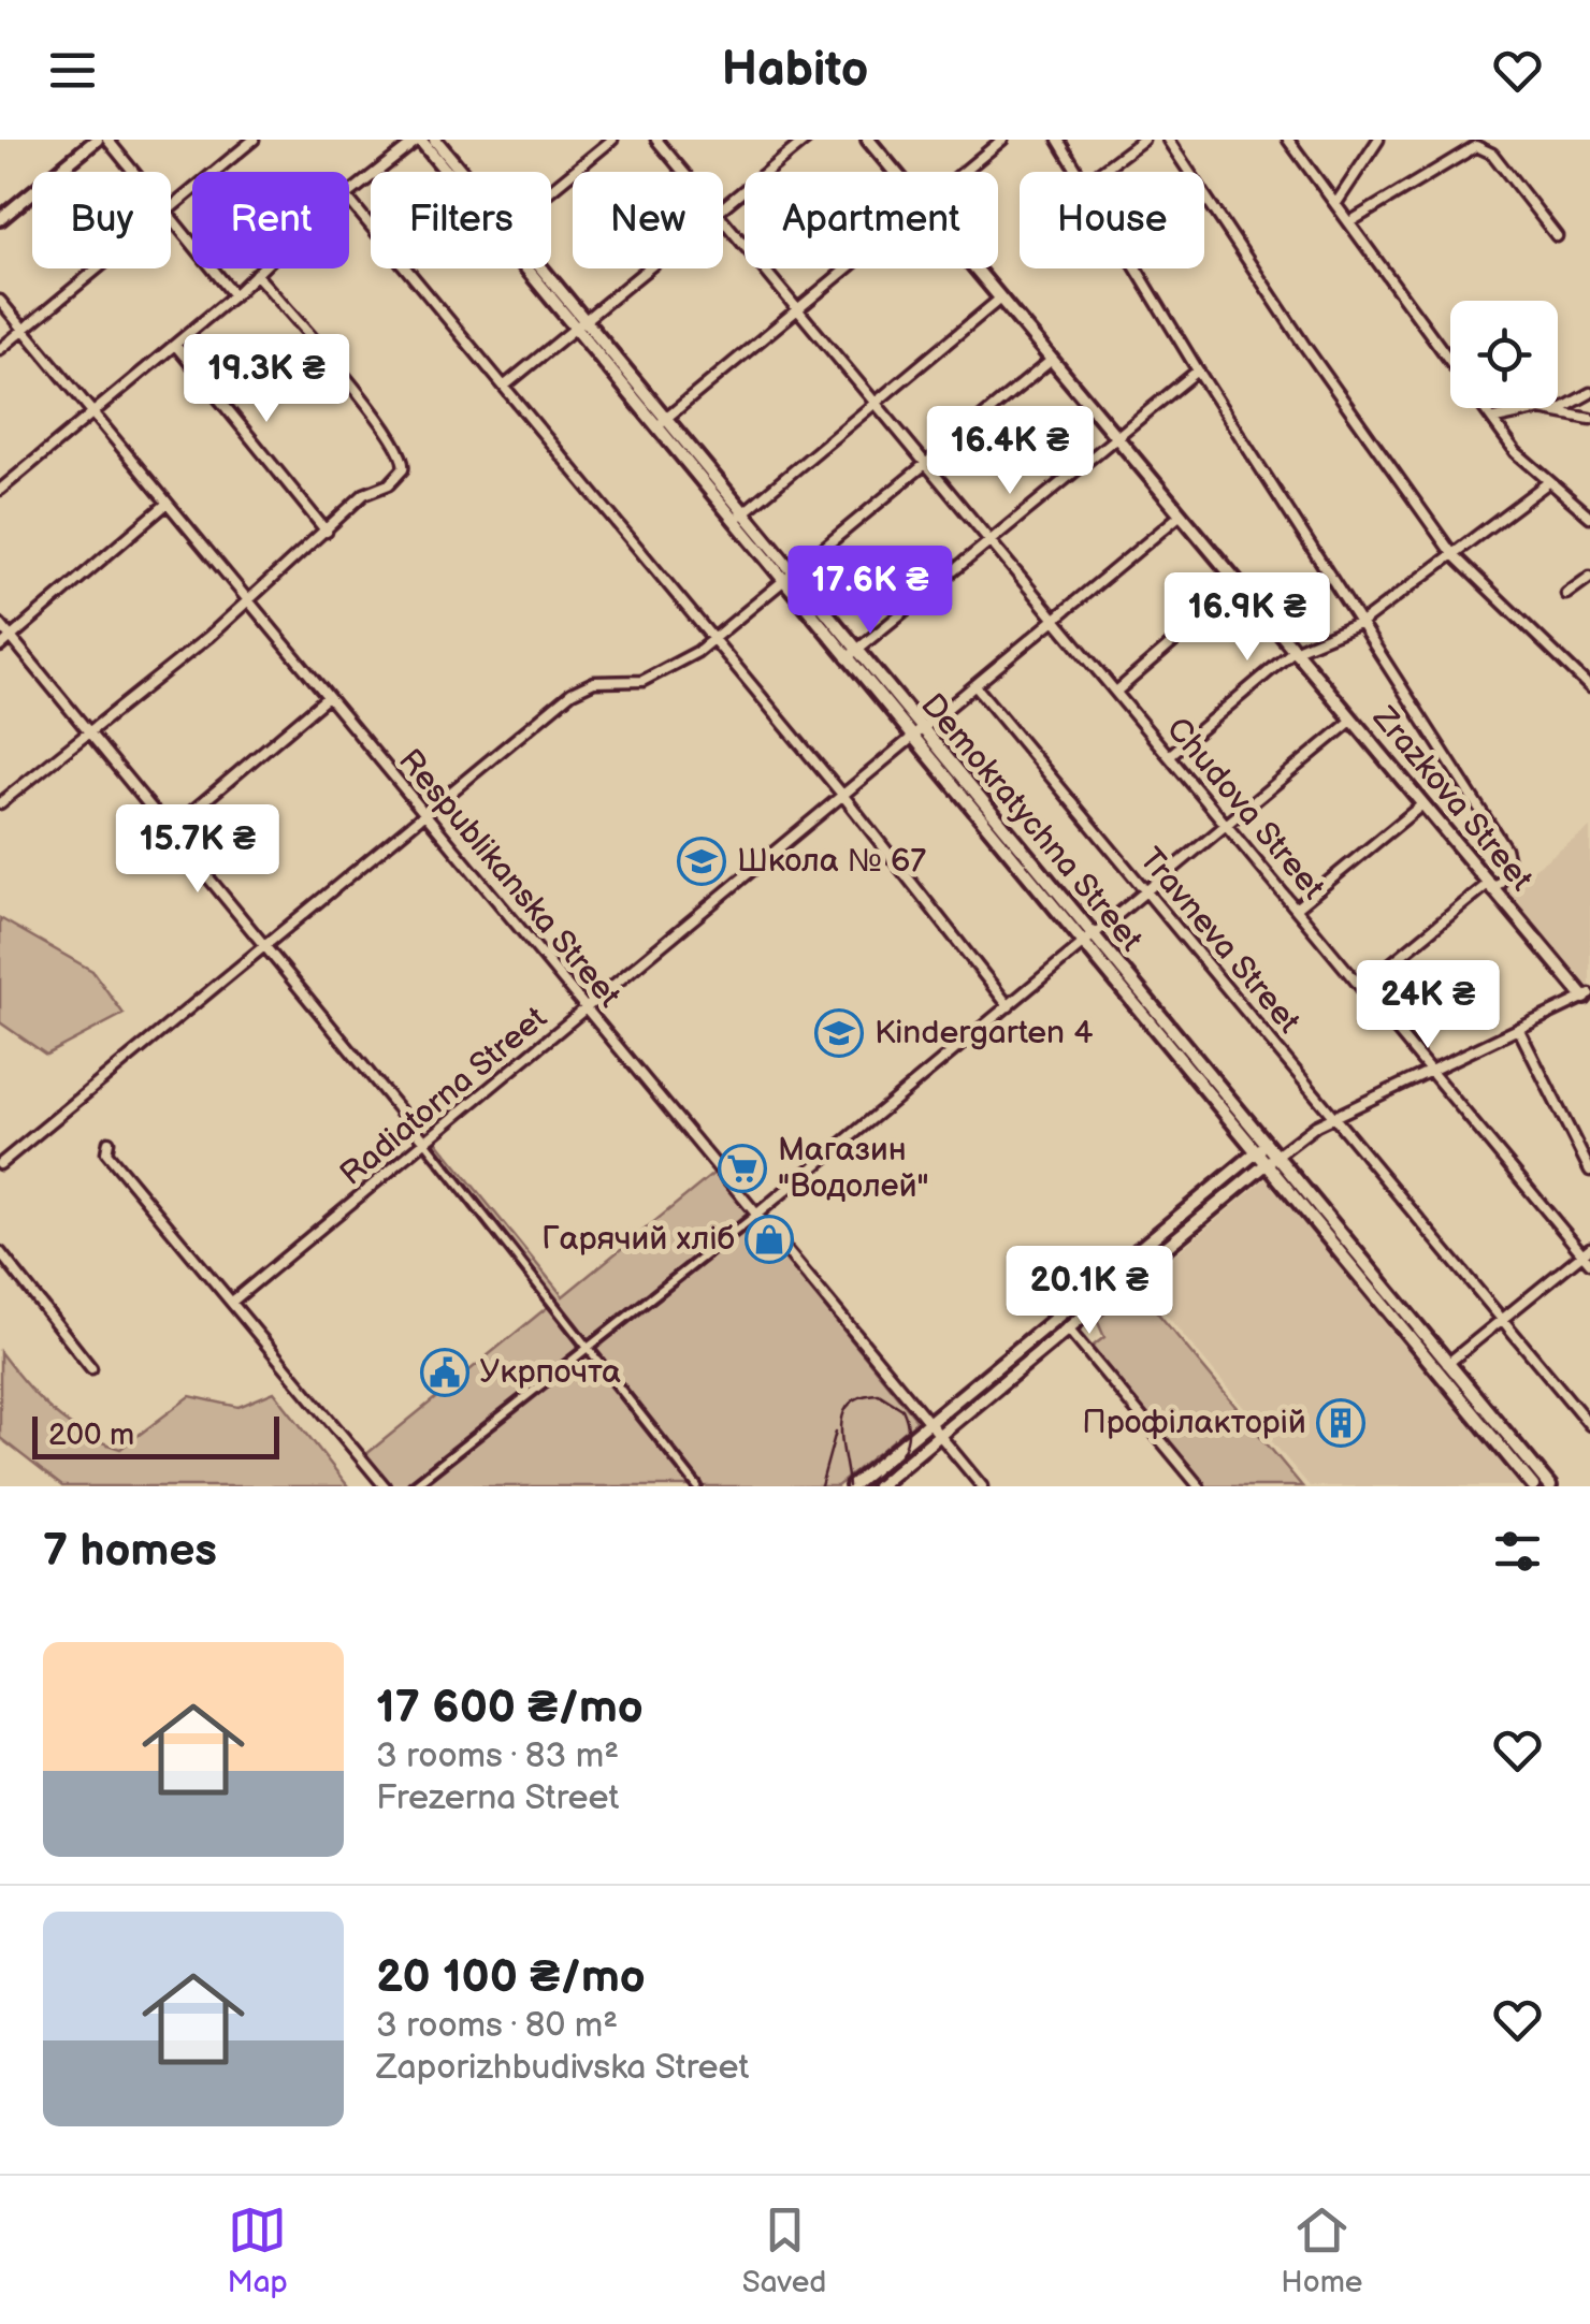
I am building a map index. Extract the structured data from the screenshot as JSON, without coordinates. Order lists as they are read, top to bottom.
{
  "streets": {
    "street": [
      "Zrazkova Street",
      "Chudova Street",
      "Demokratychna Street",
      "Respublikanska Street",
      "Travneva Street",
      "Radiatorna Street"
    ]
  },
  "crossings": [
    ["Zrazkova Street", "Radiatorna Street"],
    ["Chudova Street", "Radiatorna Street"],
    ["Demokratychna Street", "Radiatorna Street"],
    ["Respublikanska Street", "Radiatorna Street"],
    ["Travneva Street", "Radiatorna Street"]
  ],
  "places": {
    "school or university": ["Школа № 67", "Kindergarten 4"],
    "supermarket": ["Магазин \"Водолей\""],
    "shop": ["Гарячий хліб"],
    "public building": ["Укрпочта"],
    "building": ["Профілакторій"]
  },
  "scale_bar": "200 m",
  "page": {
    "header": "Habito",
    "chip": [
      "Buy",
      "Rent",
      "Filters",
      "New",
      "Apartment",
      "House"
    ],
    "price": [
      "19.3K ₴",
      "16.4K ₴",
      "17.6K ₴",
      "16.9K ₴",
      "15.7K ₴",
      "24K ₴",
      "20.1K ₴"
    ],
    "scale": "200 m",
    "heading": "7 homes",
    "list": [
      {
        "name": "17 600 ₴/mo",
        "note": "3 rooms · 83 m² · Frezerna Street"
      },
      {
        "name": "20 100 ₴/mo",
        "note": "3 rooms · 80 m² · Zaporizhbudivska Street"
      }
    ],
    "tabs": ["Map", "Saved", "Home"]
  }
}
